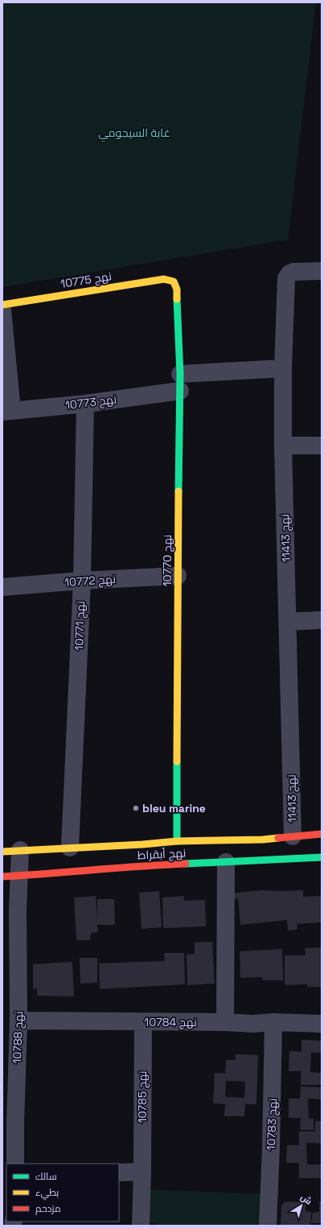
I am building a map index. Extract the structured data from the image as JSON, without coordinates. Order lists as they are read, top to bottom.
{
  "streets": {
    "street": [
      "نهج 10775",
      "نهج 10773",
      "نهج 11413",
      "نهج 10770",
      "نهج 10772",
      "نهج 10771",
      "نهج أبقراط",
      "نهج 10784",
      "نهج 10788",
      "نهج 10785",
      "نهج 10783"
    ]
  },
  "crossings": [
    ["نهج 10775", "نهج 10770"],
    ["نهج 10773", "نهج 11413"],
    ["نهج 10773", "نهج 10770"],
    ["نهج 10773", "نهج 10771"],
    ["نهج 11413", "نهج أبقراط"],
    ["نهج 10770", "نهج 10772"],
    ["نهج 10770", "نهج أبقراط"],
    ["نهج 10772", "نهج 10771"],
    ["نهج 10771", "نهج أبقراط"],
    ["نهج أبقراط", "نهج 10788"],
    ["نهج 10784", "نهج 10788"],
    ["نهج 10784", "نهج 10785"],
    ["نهج 10784", "نهج 10783"]
  ],
  "parks": ["غابة السيجومي"],
  "places": ["bleu marine"],
  "legend": ["سالك", "بطيء", "مزدحم"],
  "north": "top right"
}
